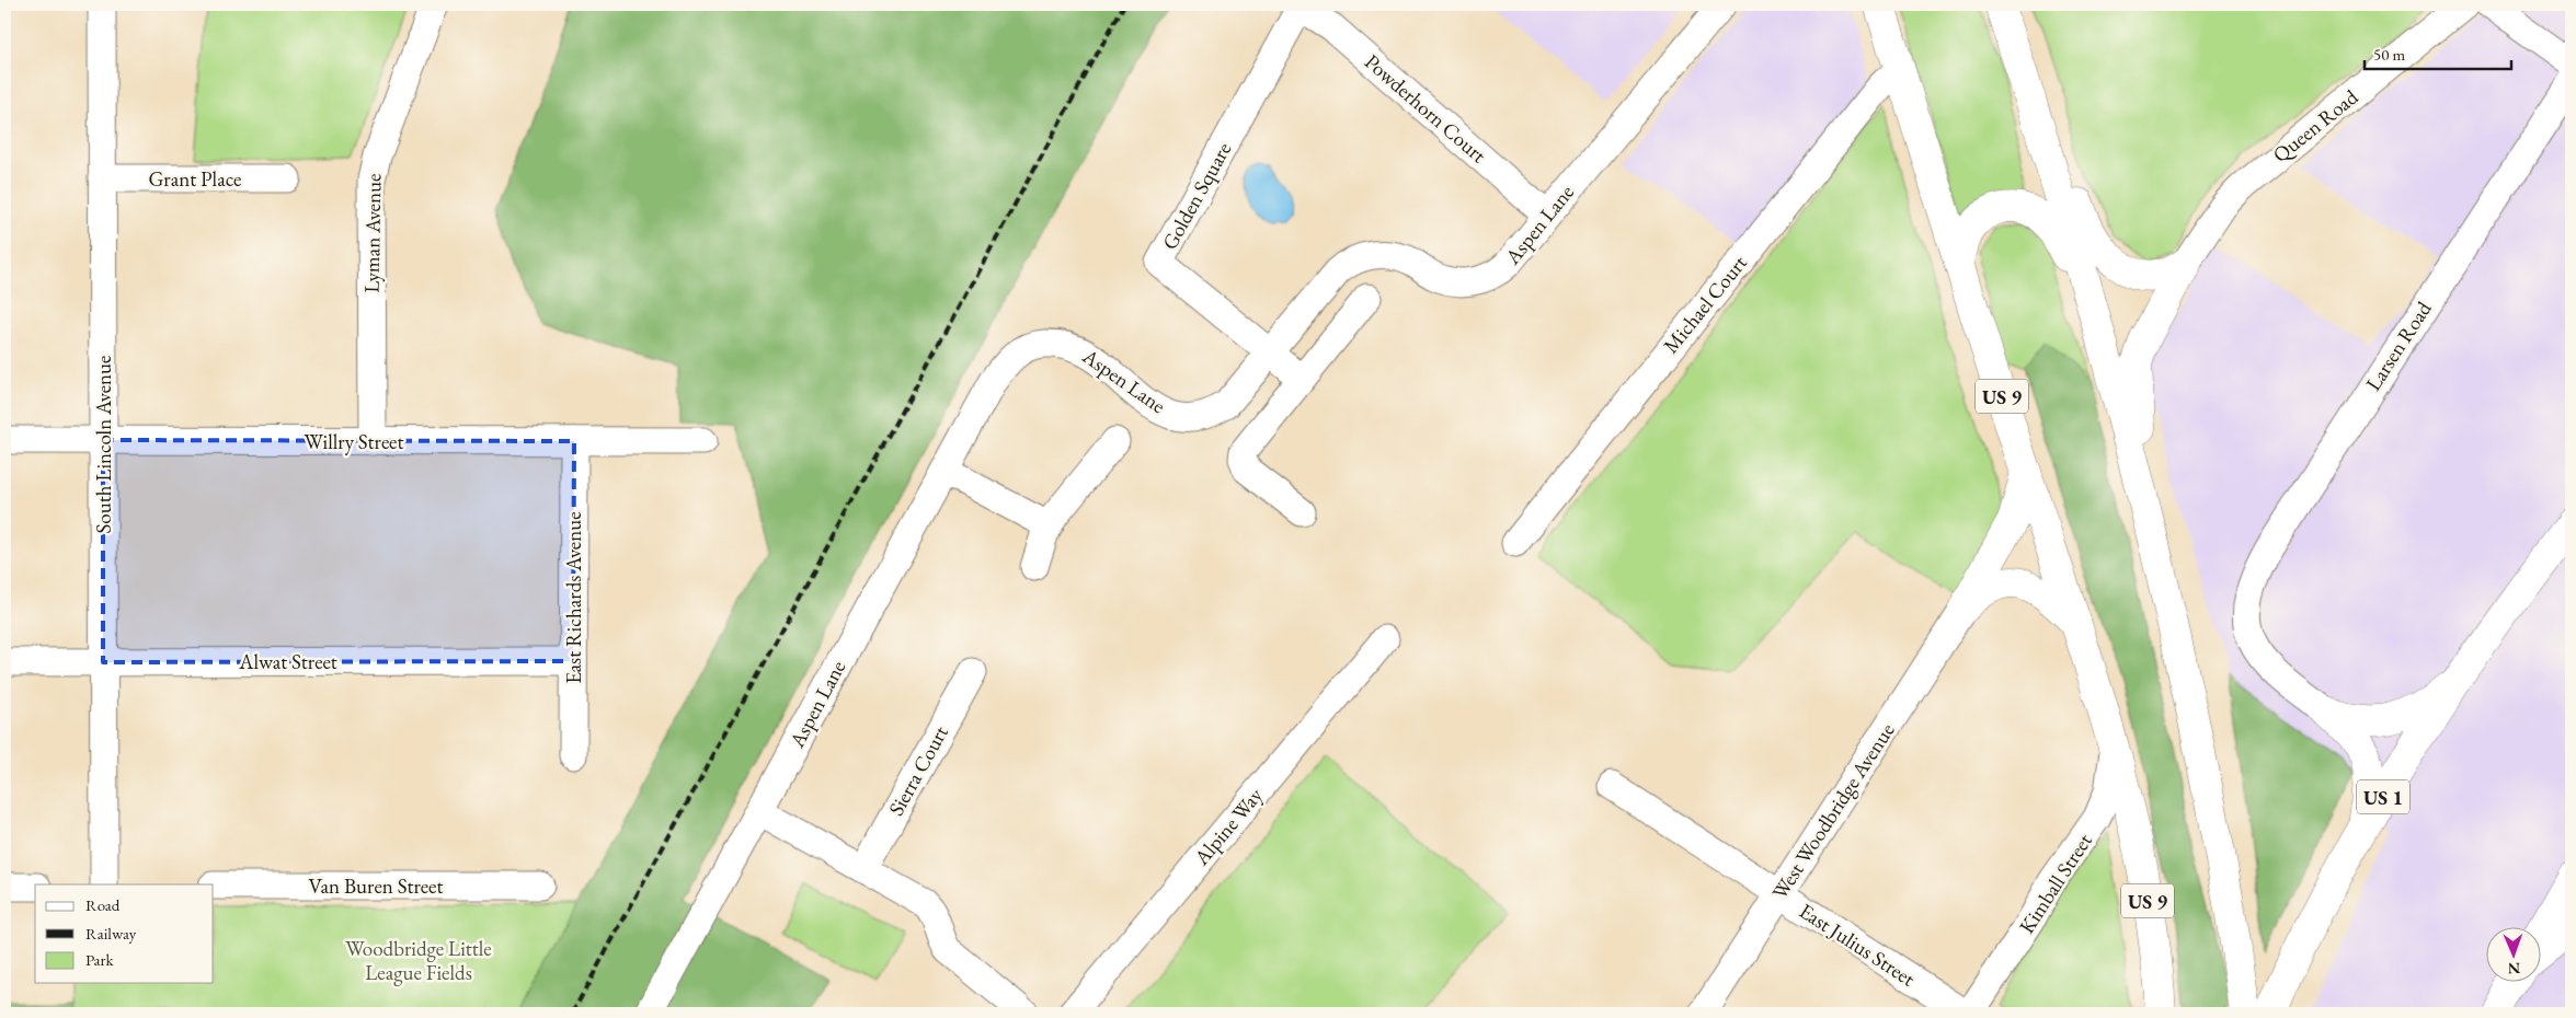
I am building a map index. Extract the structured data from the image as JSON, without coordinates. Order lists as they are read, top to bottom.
{
  "streets": {
    "highway": ["US 9", "US 1"],
    "street": [
      "Powderhorn Court",
      "Queen Road",
      "Grant Place",
      "Golden Square",
      "Aspen Lane",
      "Lyman Avenue",
      "Michael Court",
      "Larsen Road",
      "Willry Street",
      "South Lincoln Avenue",
      "East Richards Avenue",
      "Alwat Street",
      "Sierra Court",
      "West Woodbridge Avenue",
      "Alpine Way",
      "Kimball Street",
      "Van Buren Street",
      "East Julius Street"
    ]
  },
  "crossings": [
    ["Powderhorn Court", "Golden Square"],
    ["Powderhorn Court", "Aspen Lane"],
    ["Grant Place", "South Lincoln Avenue"],
    ["Golden Square", "Aspen Lane"],
    ["Lyman Avenue", "Willry Street"],
    ["Michael Court", "US 9"],
    ["US 9", "Kimball Street"],
    ["Willry Street", "South Lincoln Avenue"],
    ["Willry Street", "East Richards Avenue"],
    ["South Lincoln Avenue", "Alwat Street"],
    ["East Richards Avenue", "Alwat Street"],
    ["West Woodbridge Avenue", "East Julius Street"]
  ],
  "parks": ["Woodbridge Little League Fields"],
  "legend": ["Road", "Railway", "Park"],
  "scale_bar": "50 m",
  "north": "bottom"
}
